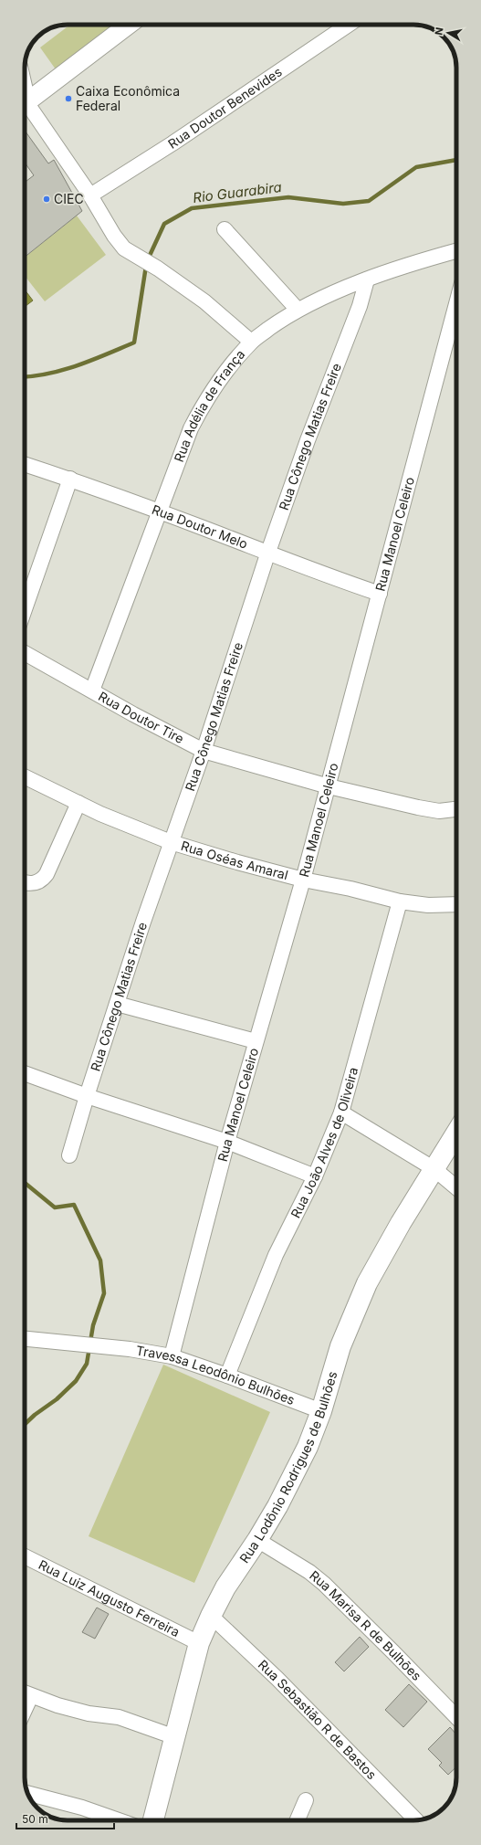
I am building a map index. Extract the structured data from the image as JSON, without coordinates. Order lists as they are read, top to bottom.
{
  "streets": {
    "main road": ["Rua Lodônio Rodrigues de Bulhões"],
    "street": [
      "Rua Doutor Benevides",
      "Rua Adélia de França",
      "Rua Cônego Matias Freire",
      "Rua Doutor Melo",
      "Rua Manoel Celeiro",
      "Rua Doutor Tire",
      "Rua Oséas Amaral",
      "Rua João Alves de Oliveira",
      "Travessa Leodônio Bulhões",
      "Rua Luiz Augusto Ferreira",
      "Rua Marisa R de Bulhões",
      "Rua Sebastião R de Bastos"
    ]
  },
  "crossings": [
    ["Rua Adélia de França", "Rua Cônego Matias Freire"],
    ["Rua Adélia de França", "Rua Doutor Melo"],
    ["Rua Adélia de França", "Rua Doutor Tire"],
    ["Rua Cônego Matias Freire", "Rua Doutor Melo"],
    ["Rua Cônego Matias Freire", "Rua Doutor Tire"],
    ["Rua Cônego Matias Freire", "Rua Oséas Amaral"],
    ["Rua Doutor Melo", "Rua Manoel Celeiro"],
    ["Rua Manoel Celeiro", "Rua Doutor Tire"],
    ["Rua Manoel Celeiro", "Rua Oséas Amaral"],
    ["Rua Manoel Celeiro", "Travessa Leodônio Bulhões"],
    ["Rua Oséas Amaral", "Rua João Alves de Oliveira"],
    ["Rua João Alves de Oliveira", "Travessa Leodônio Bulhões"],
    ["Travessa Leodônio Bulhões", "Rua Lodônio Rodrigues de Bulhões"],
    ["Rua Lodônio Rodrigues de Bulhões", "Rua Luiz Augusto Ferreira"],
    ["Rua Lodônio Rodrigues de Bulhões", "Rua Marisa R de Bulhões"],
    ["Rua Lodônio Rodrigues de Bulhões", "Rua Sebastião R de Bastos"]
  ],
  "water": ["Rio Guarabira"],
  "places": ["Caixa Econômica Federal", "CIEC"],
  "scale_bar": "50 m",
  "north": "left"
}
